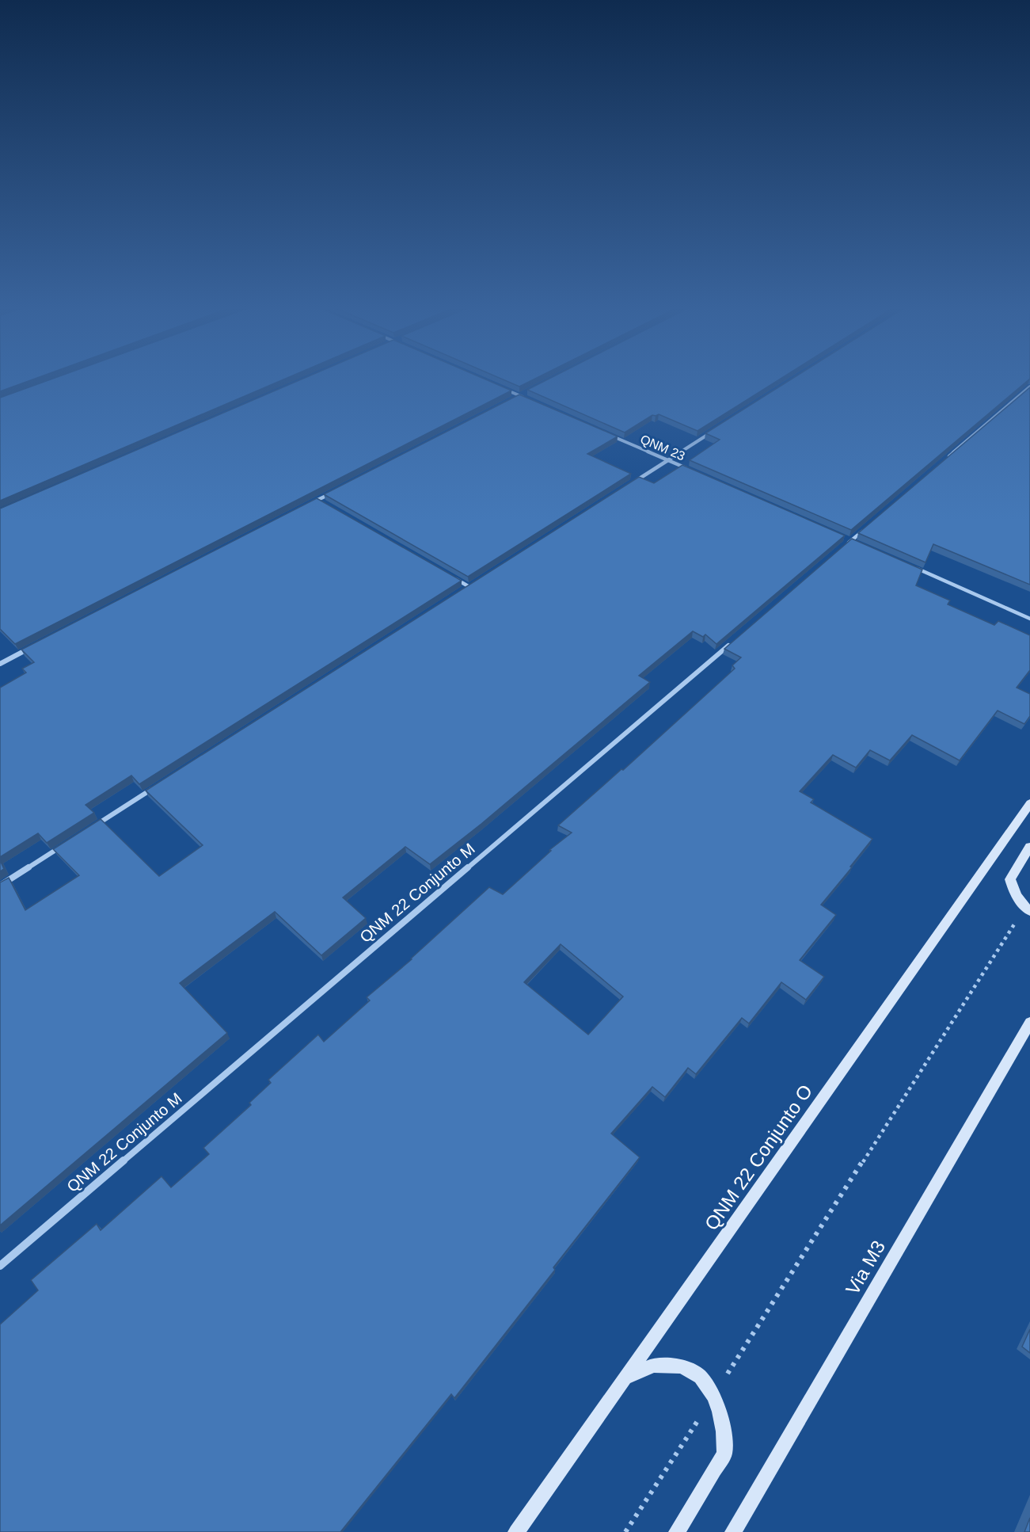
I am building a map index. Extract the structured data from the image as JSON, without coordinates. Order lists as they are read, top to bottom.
{
  "streets": {
    "main road": ["QNM 22 Conjunto O", "Via M3"],
    "street": ["QNM 23", "QNM 22 Conjunto M"]
  }
}
